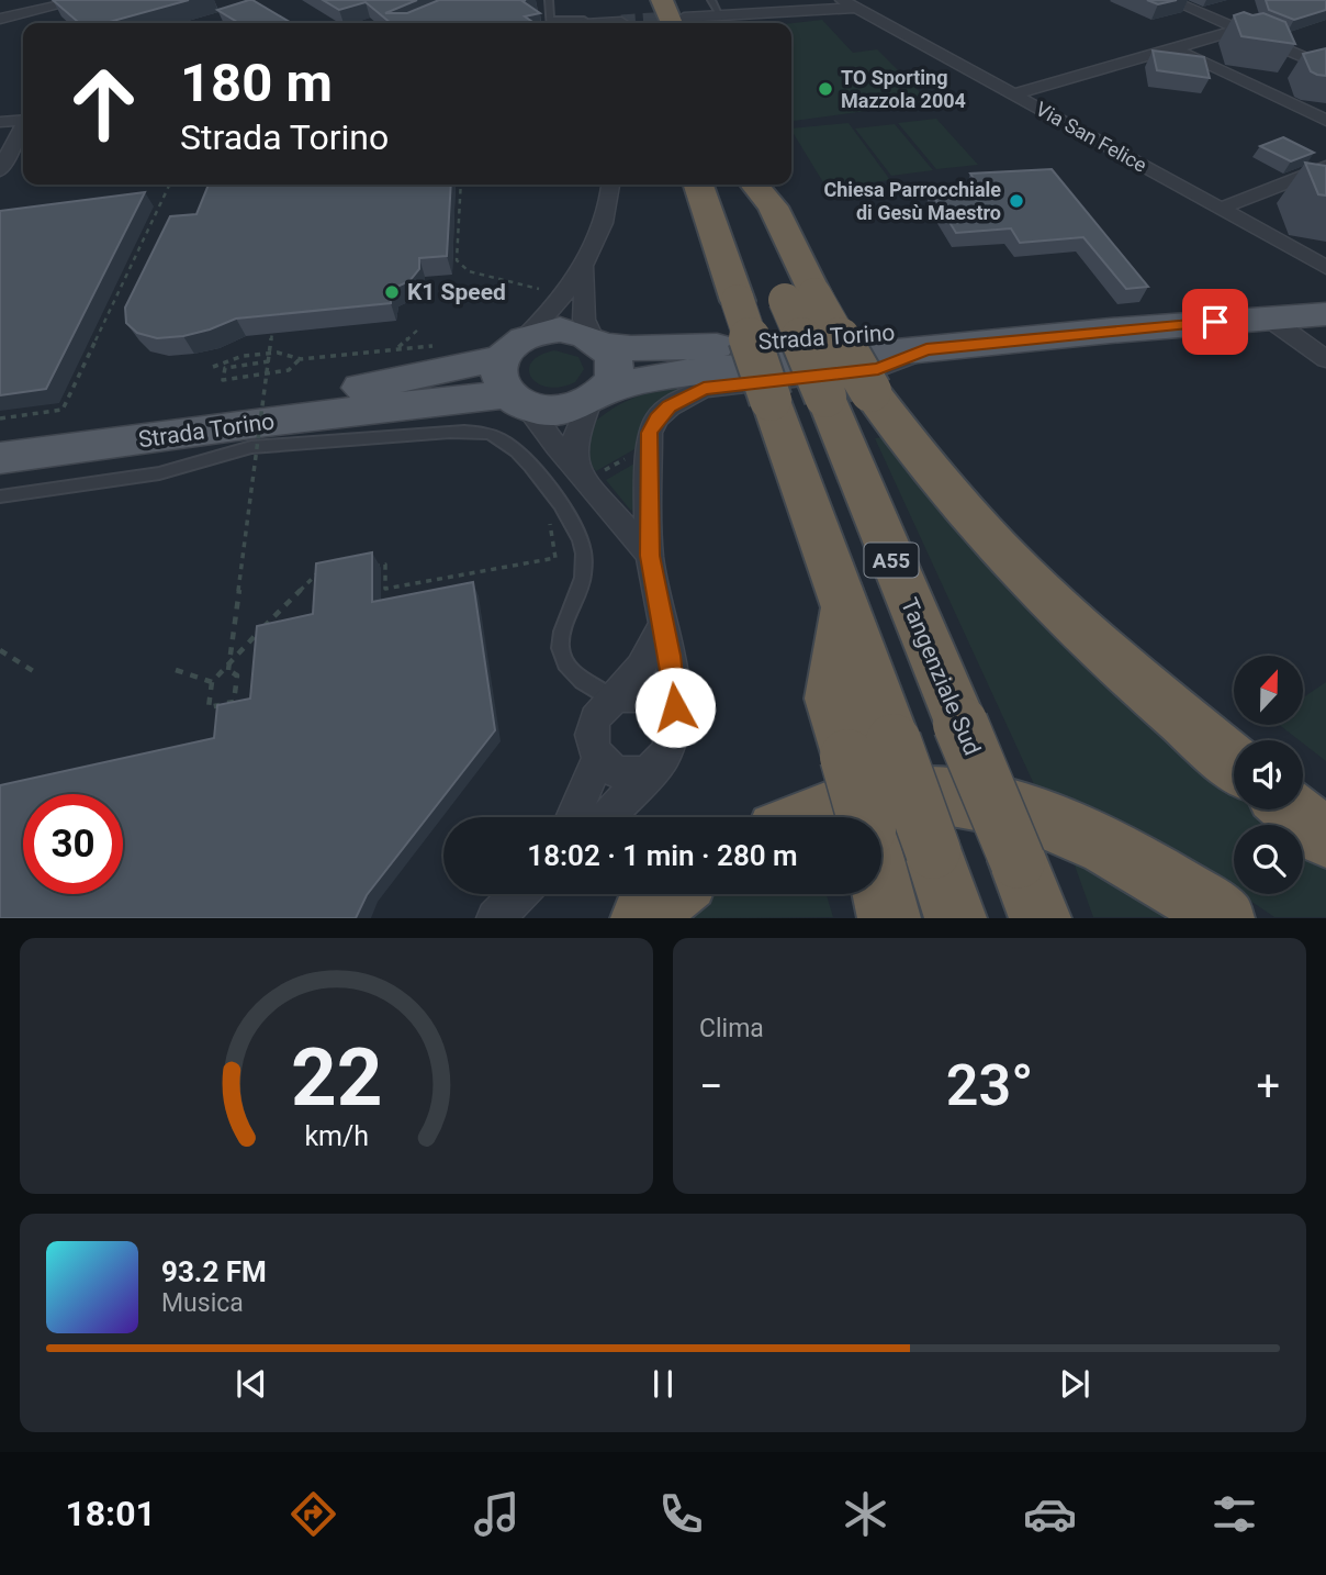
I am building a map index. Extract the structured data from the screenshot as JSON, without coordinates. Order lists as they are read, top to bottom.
{
  "streets": {
    "highway": ["A55", "Tangenziale Sud"],
    "main road": ["Strada Torino"],
    "street": ["Via San Felice"]
  },
  "places": ["TO Sporting Mazzola 2004", "Chiesa Parrocchiale di Gesù Maestro", "K1 Speed"],
  "north": "top",
  "page": {
    "turn": ["180 m", "Strada Torino"],
    "limit": "30",
    "trip": "18:02 · 1 min · 280 m",
    "tile": "Clima",
    "heat": ["−", "23°", "+"],
    "song": ["93.2 FM", "Musica"],
    "tabs": "18:01",
    "gauge": ["22", "km/h"]
  }
}
